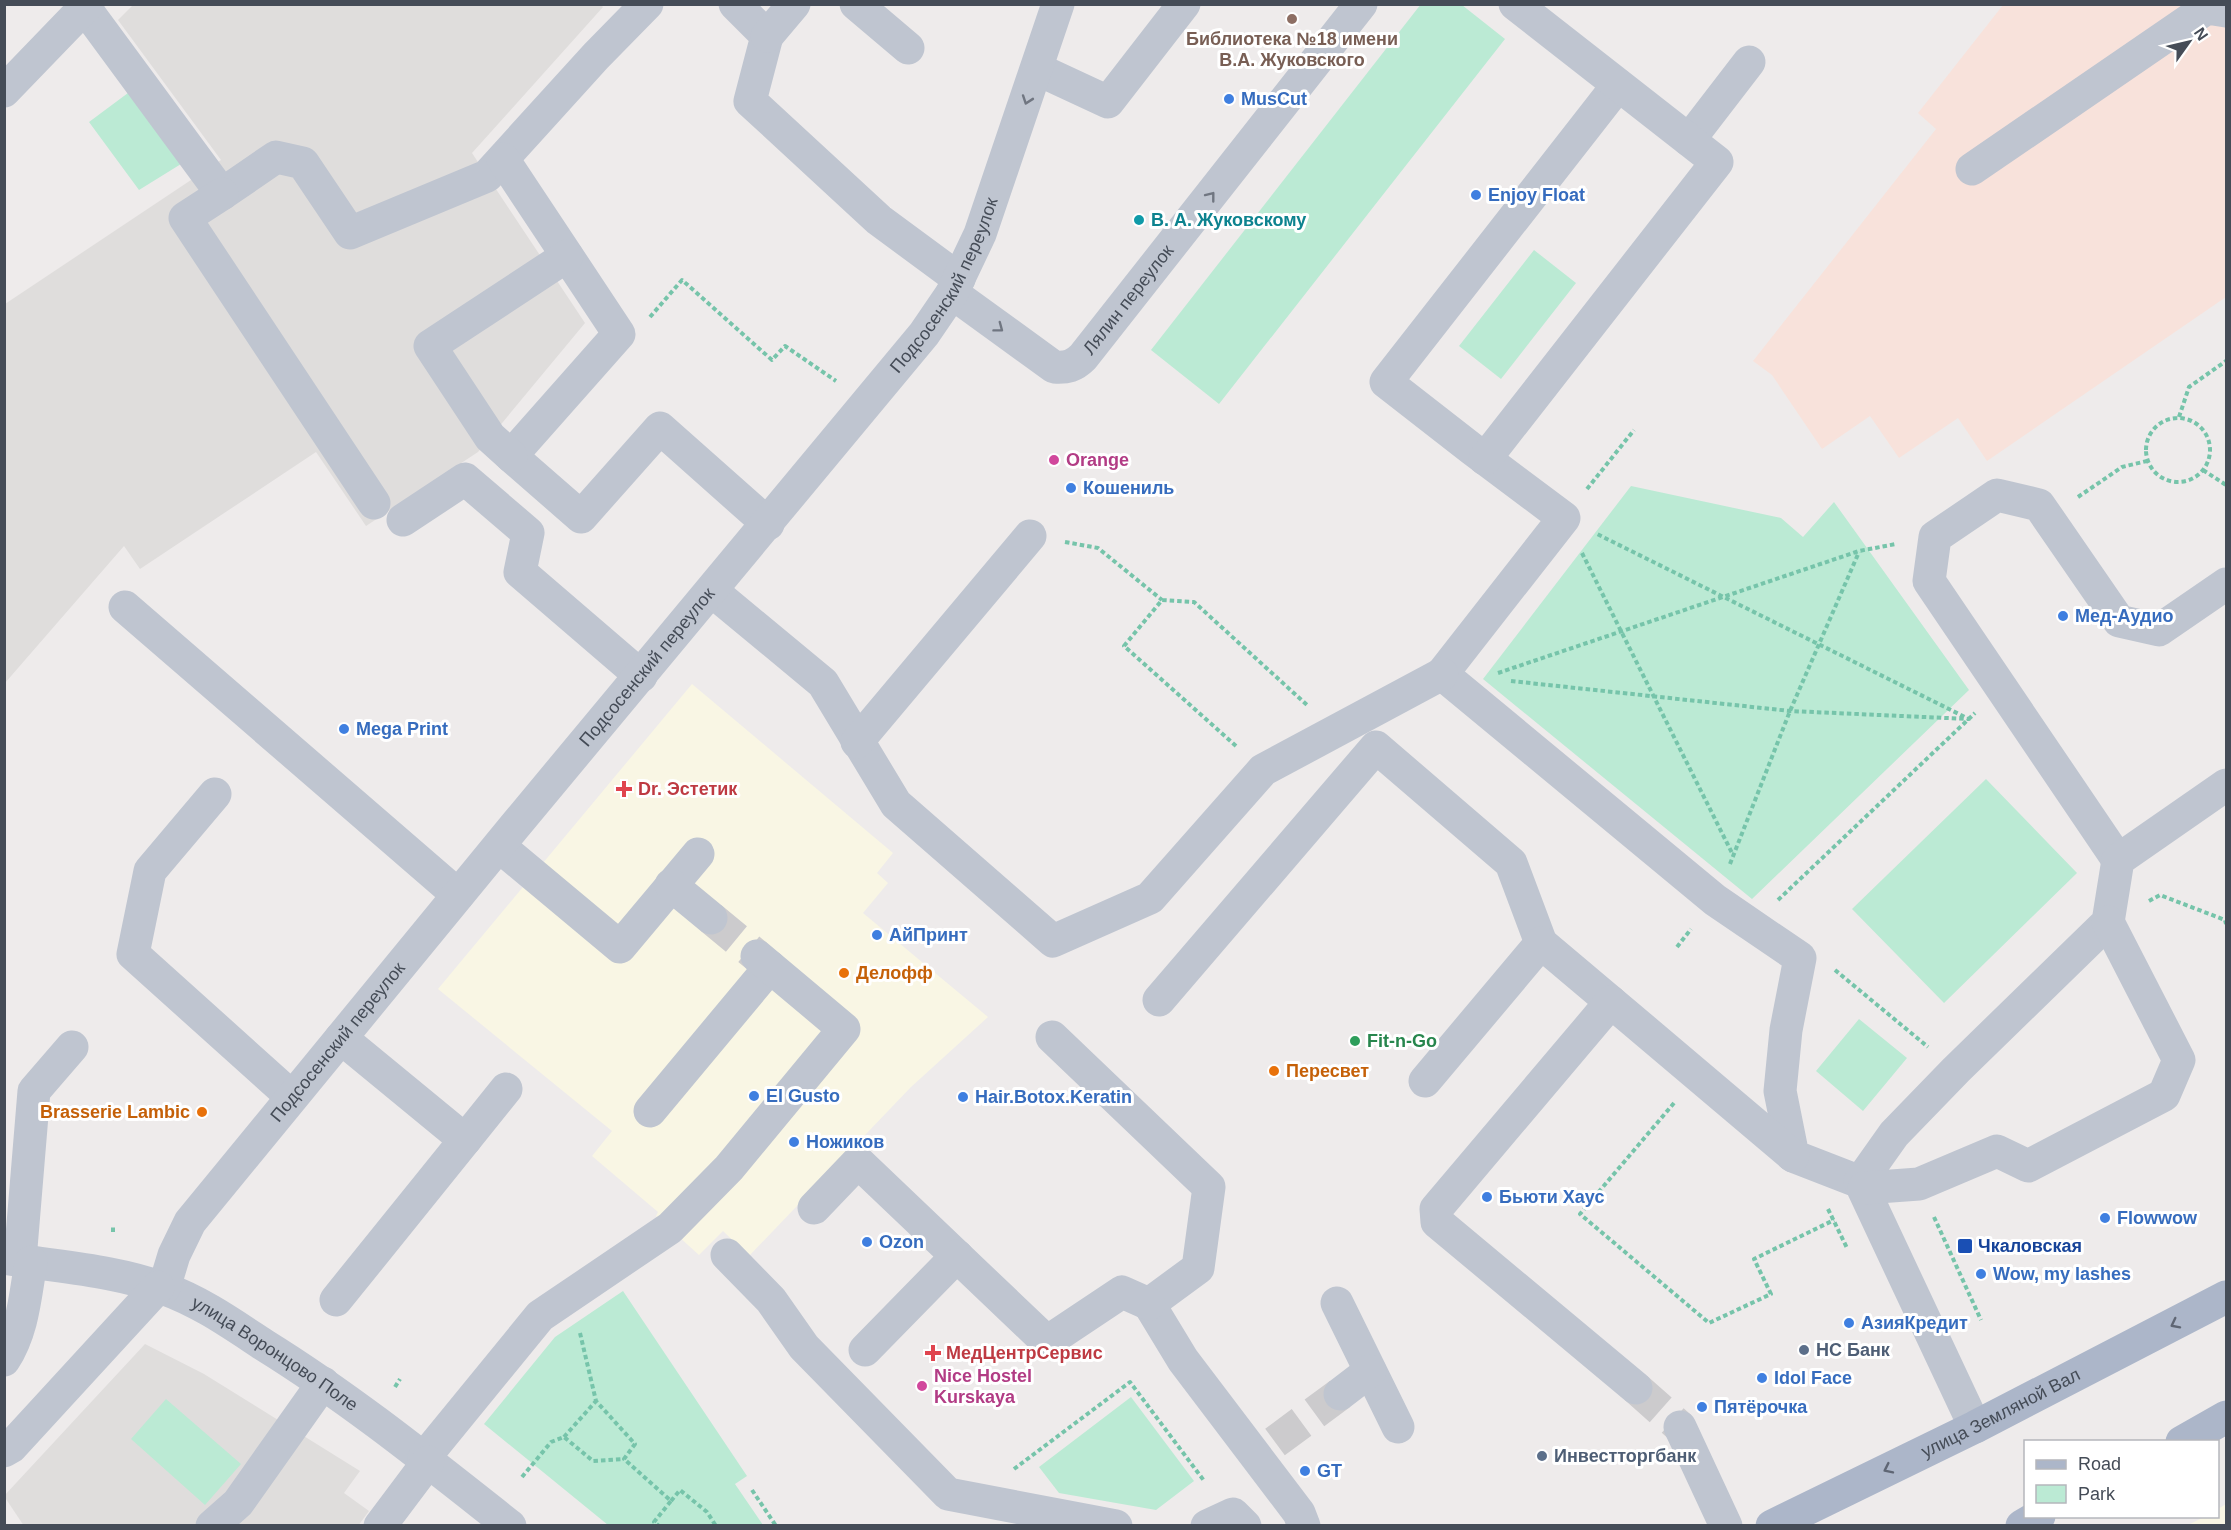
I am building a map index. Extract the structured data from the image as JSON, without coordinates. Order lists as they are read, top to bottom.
{
  "streets": {
    "main road": ["улица Земляной Вал"],
    "street": ["Подсосенский переулок", "Лялин переулок", "улица Воронцово Поле"]
  },
  "crossings": [
    ["Подсосенский переулок", "Лялин переулок"],
    ["Подсосенский переулок", "улица Воронцово Поле"]
  ],
  "one_way": ["Лялин переулок", "улица Земляной Вал"],
  "places": {
    "other": [
      "Библиотека №18 имени В.А. Жуковского",
      "MusCut",
      "Enjoy Float",
      "В. А. Жуковскому",
      "Orange",
      "Кошениль",
      "Мед-Аудио",
      "Mega Print",
      "АйПринт",
      "Делофф",
      "Fit-n-Go",
      "Пересвет",
      "El Gusto",
      "Hair.Botox.Keratin",
      "Brasserie Lambic",
      "Ножиков",
      "Бьюти Хаус",
      "Flowwow",
      "Ozon",
      "Wow, my lashes",
      "АзияКредит",
      "НС Банк",
      "Idol Face",
      "Nice Hostel Kurskaya",
      "Пятёрочка",
      "Инвестторгбанк",
      "GT"
    ],
    "health": ["Dr. Эстетик", "МедЦентрСервис"],
    "transit": ["Чкаловская"]
  },
  "legend": ["Road", "Park"],
  "north": "top right"
}
